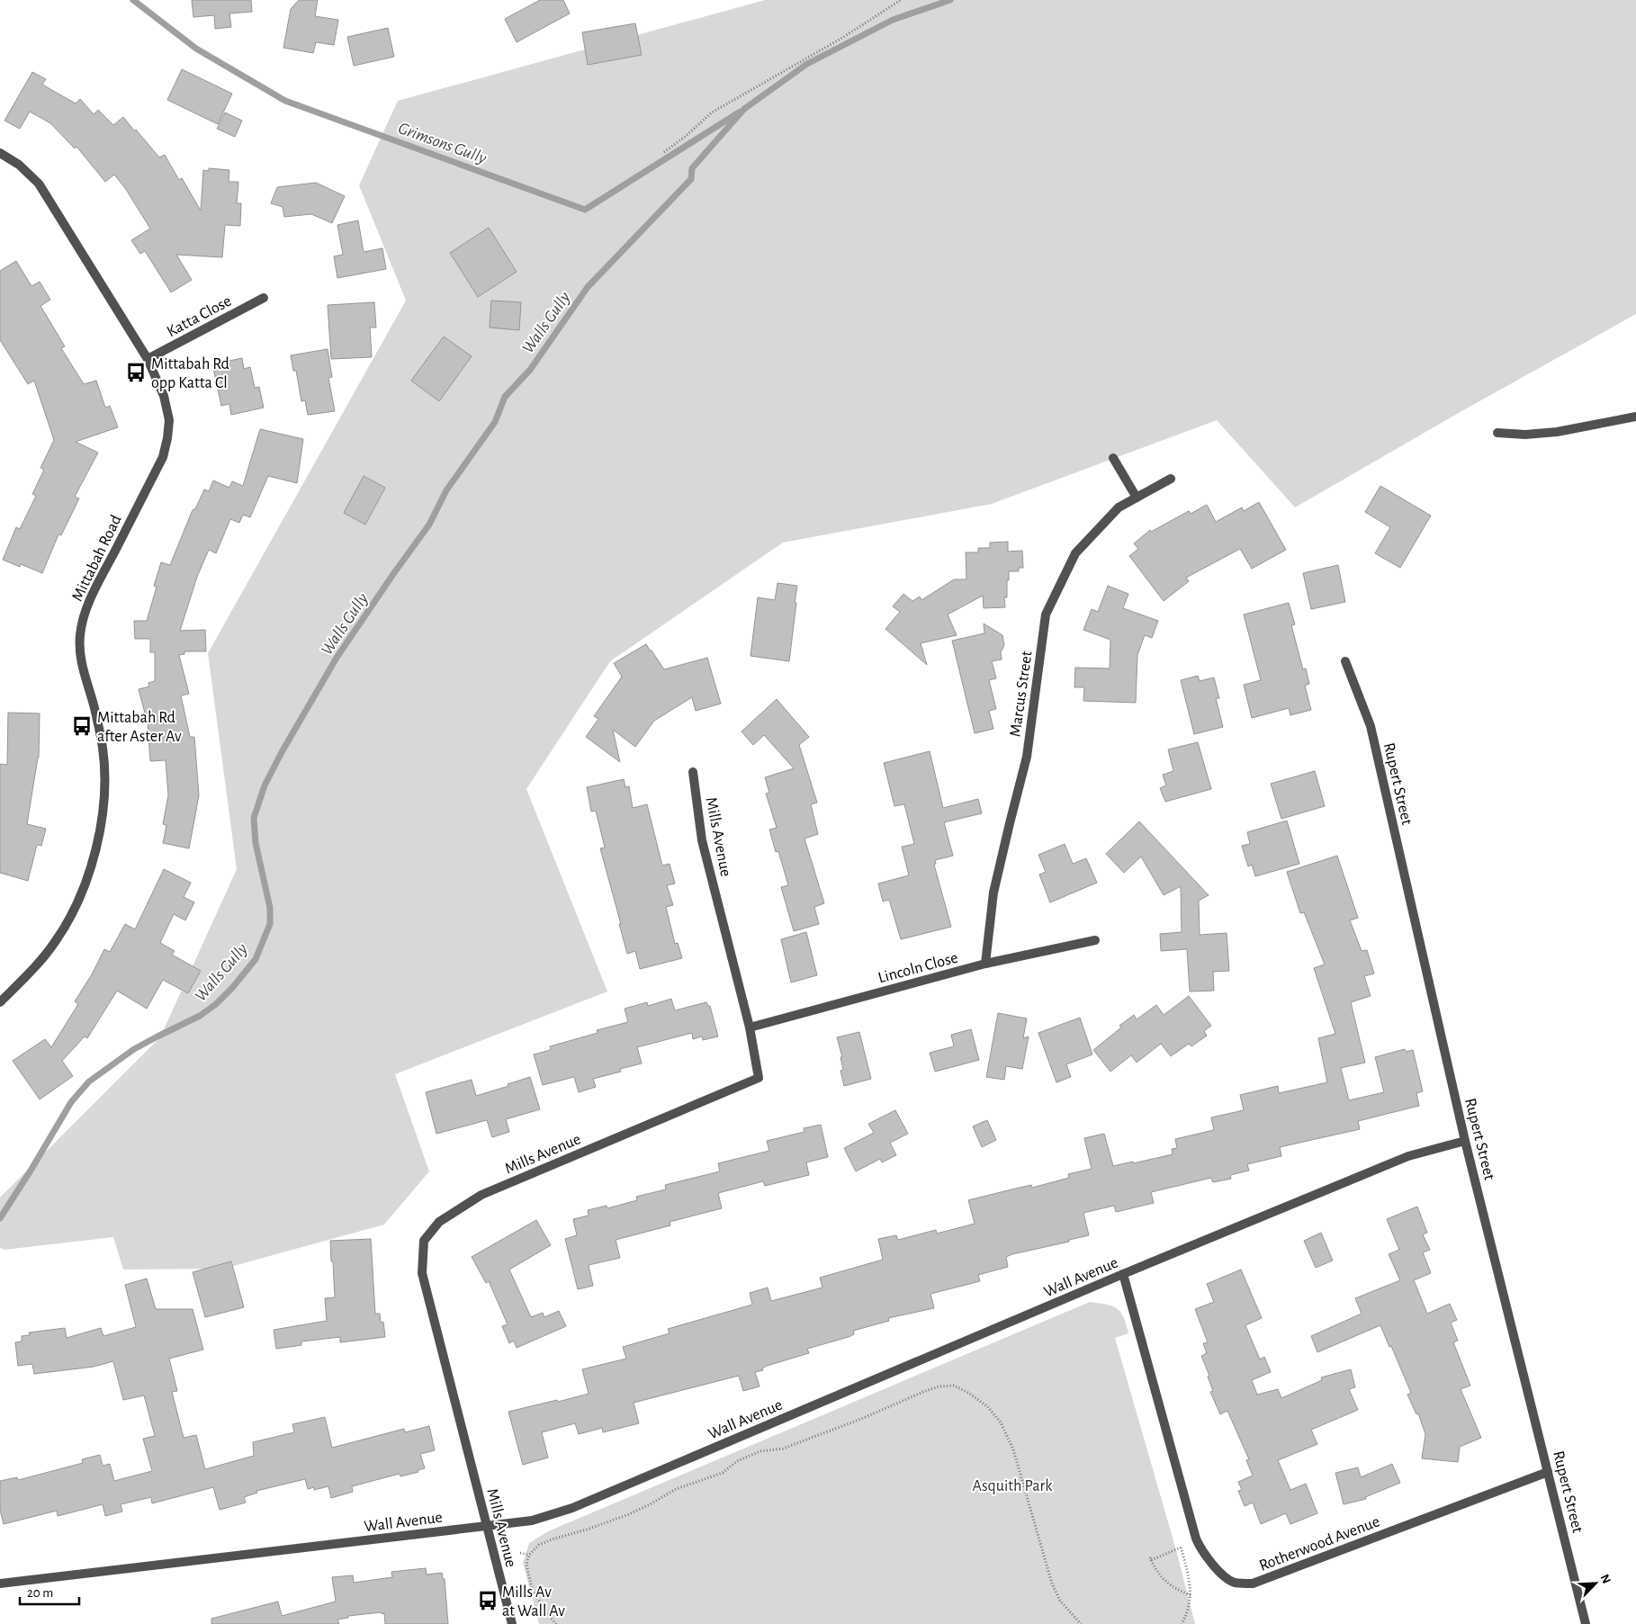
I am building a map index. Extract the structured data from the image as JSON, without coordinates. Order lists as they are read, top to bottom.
{
  "streets": {
    "street": [
      "Katta Close",
      "Mittabah Road",
      "Marcus Street",
      "Rupert Street",
      "Mills Avenue",
      "Lincoln Close",
      "Wall Avenue",
      "Rotherwood Avenue"
    ]
  },
  "crossings": [
    ["Katta Close", "Mittabah Road"],
    ["Marcus Street", "Lincoln Close"],
    ["Rupert Street", "Wall Avenue"],
    ["Rupert Street", "Rotherwood Avenue"],
    ["Mills Avenue", "Lincoln Close"],
    ["Mills Avenue", "Wall Avenue"],
    ["Wall Avenue", "Rotherwood Avenue"]
  ],
  "water": ["Grimsons Gully", "Walls Gully"],
  "parks": ["Asquith Park"],
  "places": {
    "bus stop": ["Mittabah Rd opp Katta Cl", "Mittabah Rd after Aster Av", "Mills Av at Wall Av"]
  },
  "scale_bar": "20 m",
  "north": "top right"
}
